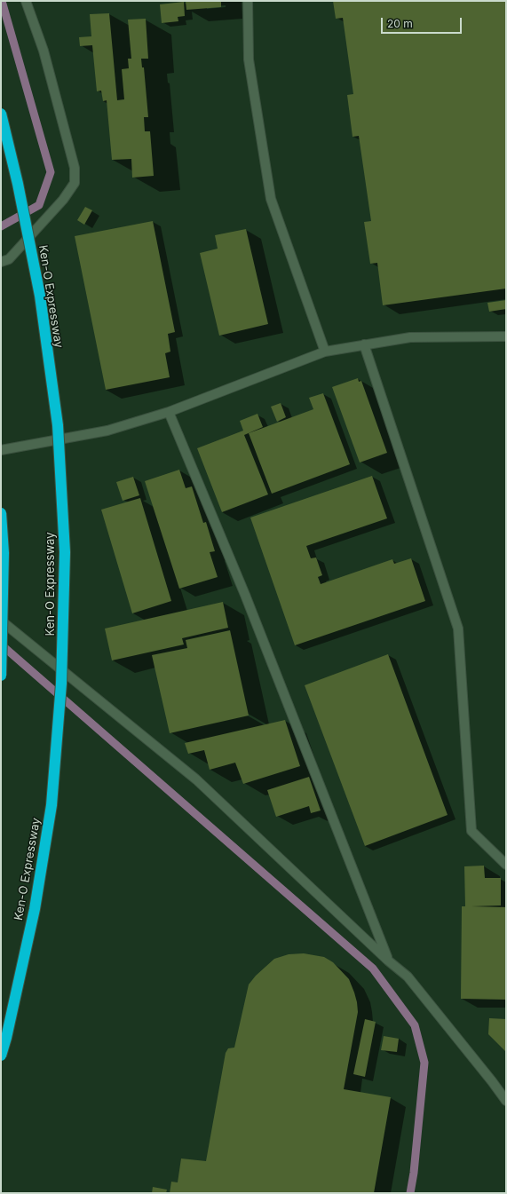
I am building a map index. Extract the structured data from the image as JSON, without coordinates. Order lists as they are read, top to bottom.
{
  "streets": {
    "highway": ["Ken-O Expressway"]
  },
  "scale_bar": "20 m"
}
